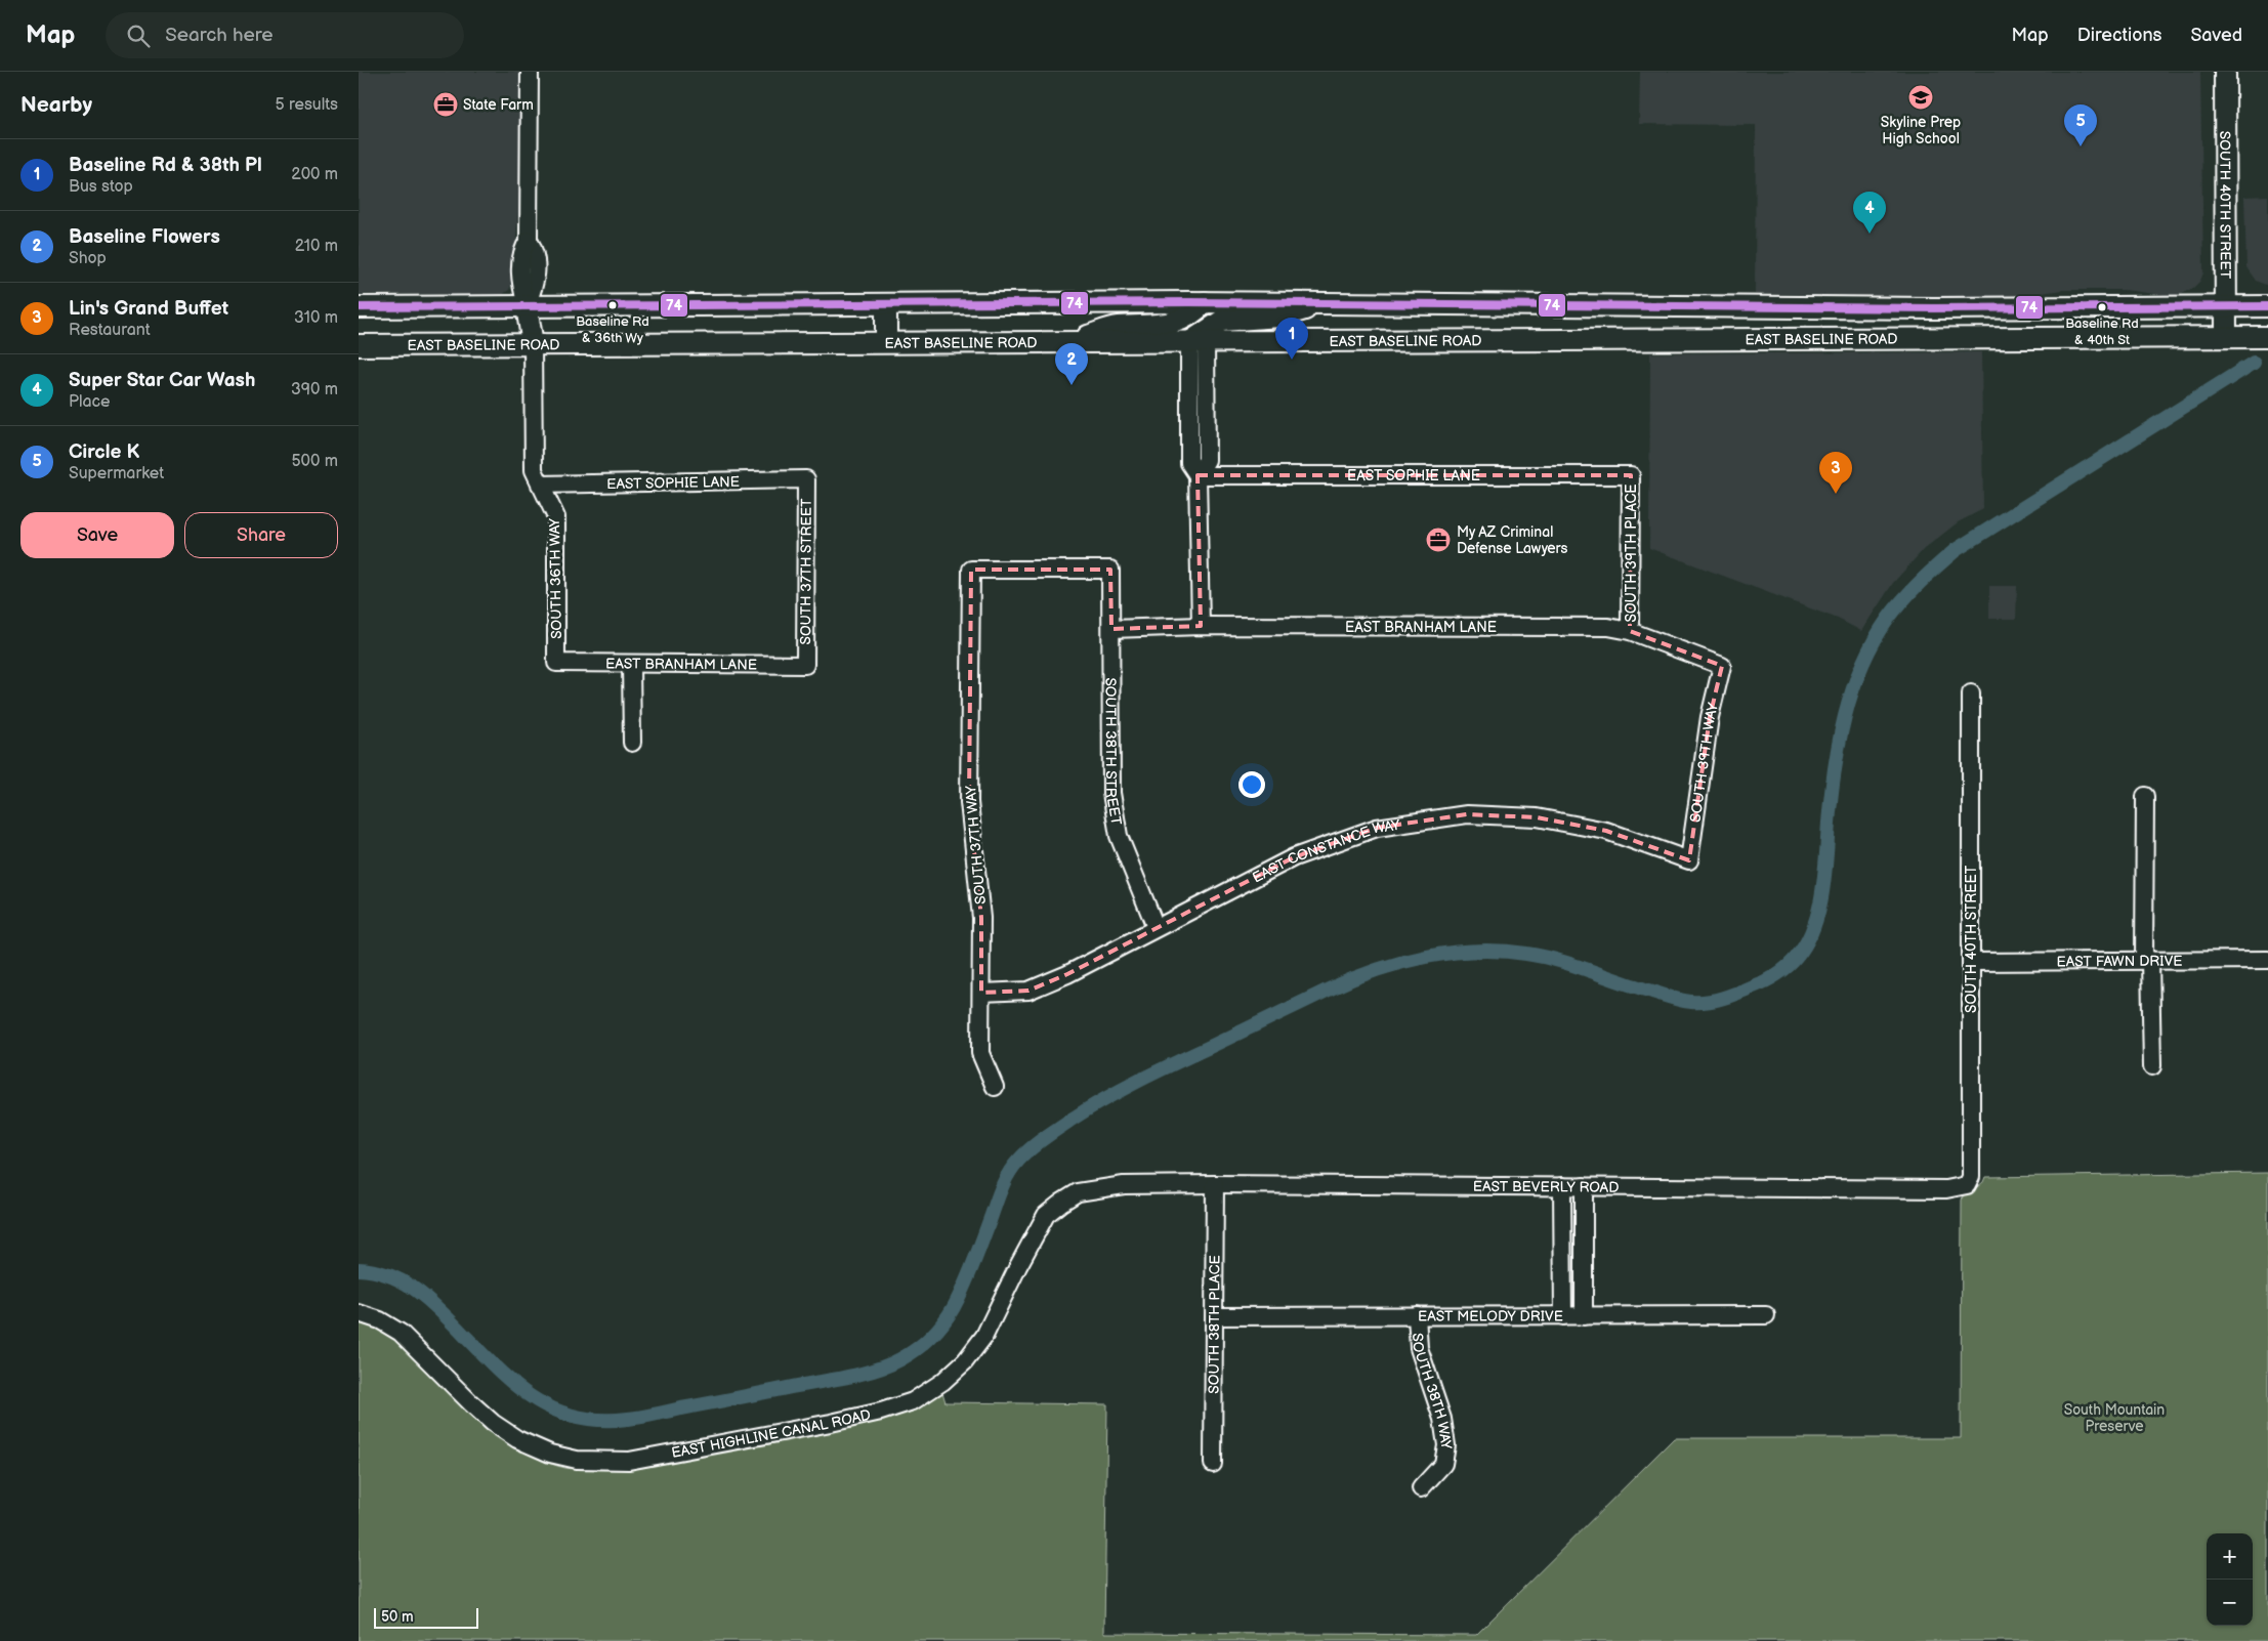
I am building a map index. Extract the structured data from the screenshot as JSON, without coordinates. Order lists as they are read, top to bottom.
{
  "streets": {
    "main road": ["SOUTH 40TH STREET", "EAST BASELINE ROAD"],
    "street": [
      "EAST SOPHIE LANE",
      "SOUTH 39TH PLACE",
      "SOUTH 37TH STREET",
      "SOUTH 36TH WAY",
      "EAST BRANHAM LANE",
      "SOUTH 38TH STREET",
      "SOUTH 39TH WAY",
      "SOUTH 37TH WAY",
      "EAST CONSTANCE WAY",
      "EAST FAWN DRIVE",
      "EAST BEVERLY ROAD",
      "EAST MELODY DRIVE",
      "SOUTH 38TH PLACE",
      "SOUTH 38TH WAY",
      "EAST HIGHLINE CANAL ROAD"
    ]
  },
  "crossings": [
    ["SOUTH 40TH STREET", "EAST BASELINE ROAD"],
    ["SOUTH 40TH STREET", "EAST FAWN DRIVE"],
    ["SOUTH 40TH STREET", "EAST BEVERLY ROAD"],
    ["EAST BASELINE ROAD", "SOUTH 36TH WAY"],
    ["EAST SOPHIE LANE", "SOUTH 39TH PLACE"],
    ["EAST SOPHIE LANE", "SOUTH 37TH STREET"],
    ["EAST SOPHIE LANE", "SOUTH 36TH WAY"],
    ["SOUTH 39TH PLACE", "EAST BRANHAM LANE"],
    ["SOUTH 37TH STREET", "EAST BRANHAM LANE"],
    ["SOUTH 36TH WAY", "EAST BRANHAM LANE"],
    ["EAST BRANHAM LANE", "SOUTH 38TH STREET"],
    ["EAST BRANHAM LANE", "SOUTH 39TH WAY"],
    ["SOUTH 38TH STREET", "SOUTH 37TH WAY"],
    ["SOUTH 38TH STREET", "EAST CONSTANCE WAY"],
    ["SOUTH 39TH WAY", "EAST CONSTANCE WAY"],
    ["SOUTH 37TH WAY", "EAST CONSTANCE WAY"],
    ["EAST BEVERLY ROAD", "SOUTH 38TH PLACE"],
    ["EAST BEVERLY ROAD", "EAST HIGHLINE CANAL ROAD"],
    ["EAST MELODY DRIVE", "SOUTH 38TH PLACE"],
    ["EAST MELODY DRIVE", "SOUTH 38TH WAY"]
  ],
  "parks": ["South Mountain Preserve"],
  "places": {
    "school or university": ["Skyline Prep High School"],
    "office": ["State Farm", "My AZ Criminal Defense Lawyers"],
    "other": ["Baseline Rd & 36th Wy", "Baseline Rd & 40th St"]
  },
  "lines": ["transit line 74"],
  "scale_bar": "50 m",
  "page": {
    "header": "Map",
    "search": "Search here",
    "nav": ["Map", "Directions", "Saved"],
    "heading": ["Nearby", "5 results"],
    "pins": [
      "5",
      "4",
      "1",
      "2",
      "3"
    ],
    "list": [
      {
        "mark": "1",
        "name": "Baseline Rd & 38th Pl",
        "note": "Bus stop",
        "value": "200 m"
      },
      {
        "mark": "2",
        "name": "Baseline Flowers",
        "note": "Shop",
        "value": "210 m"
      },
      {
        "mark": "3",
        "name": "Lin's Grand Buffet",
        "note": "Restaurant",
        "value": "310 m"
      },
      {
        "mark": "4",
        "name": "Super Star Car Wash",
        "note": "Place",
        "value": "390 m"
      },
      {
        "mark": "5",
        "name": "Circle K",
        "note": "Supermarket",
        "value": "500 m"
      }
    ],
    "buttons": ["Save", "Share"],
    "map_buttons": ["+", "−"],
    "scale": "50 m"
  }
}
